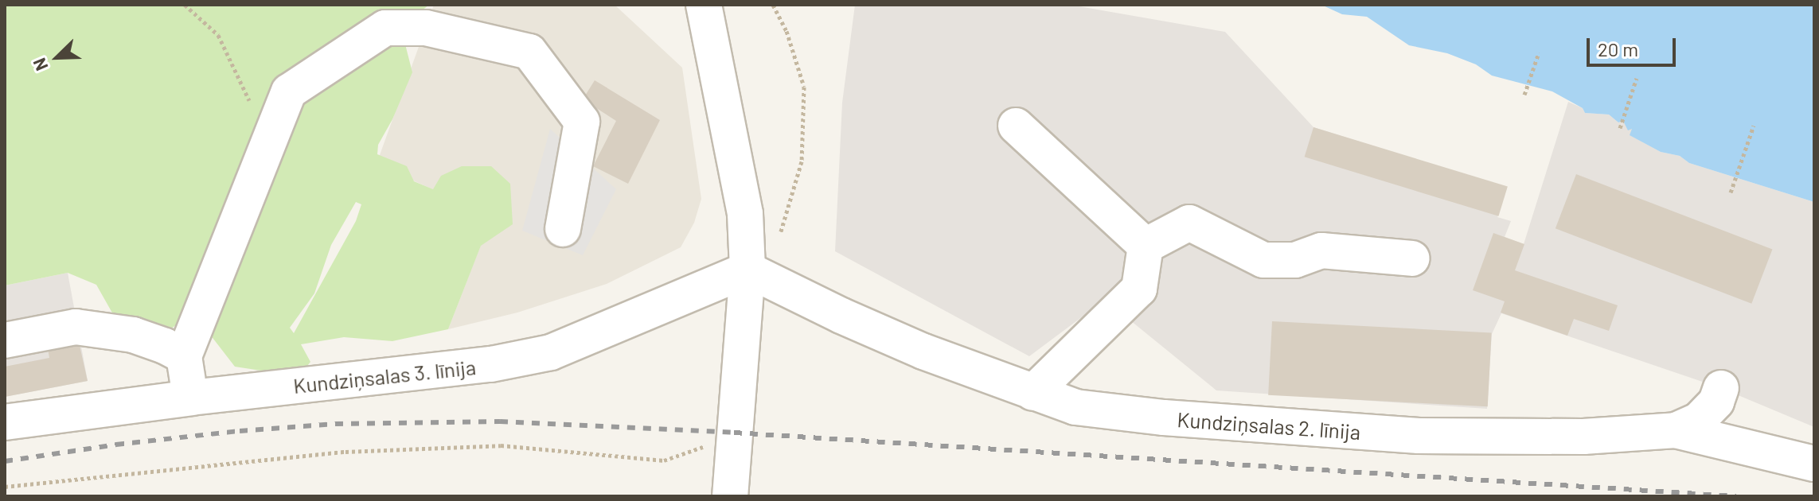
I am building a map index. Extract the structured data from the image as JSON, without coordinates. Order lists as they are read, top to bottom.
{
  "streets": {
    "street": ["Kundziņsalas 3. līnija", "Kundziņsalas 2. līnija"]
  },
  "crossings": [
    ["Kundziņsalas 3. līnija", "Kundziņsalas 2. līnija"]
  ],
  "scale_bar": "20 m",
  "north": "bottom left"
}
